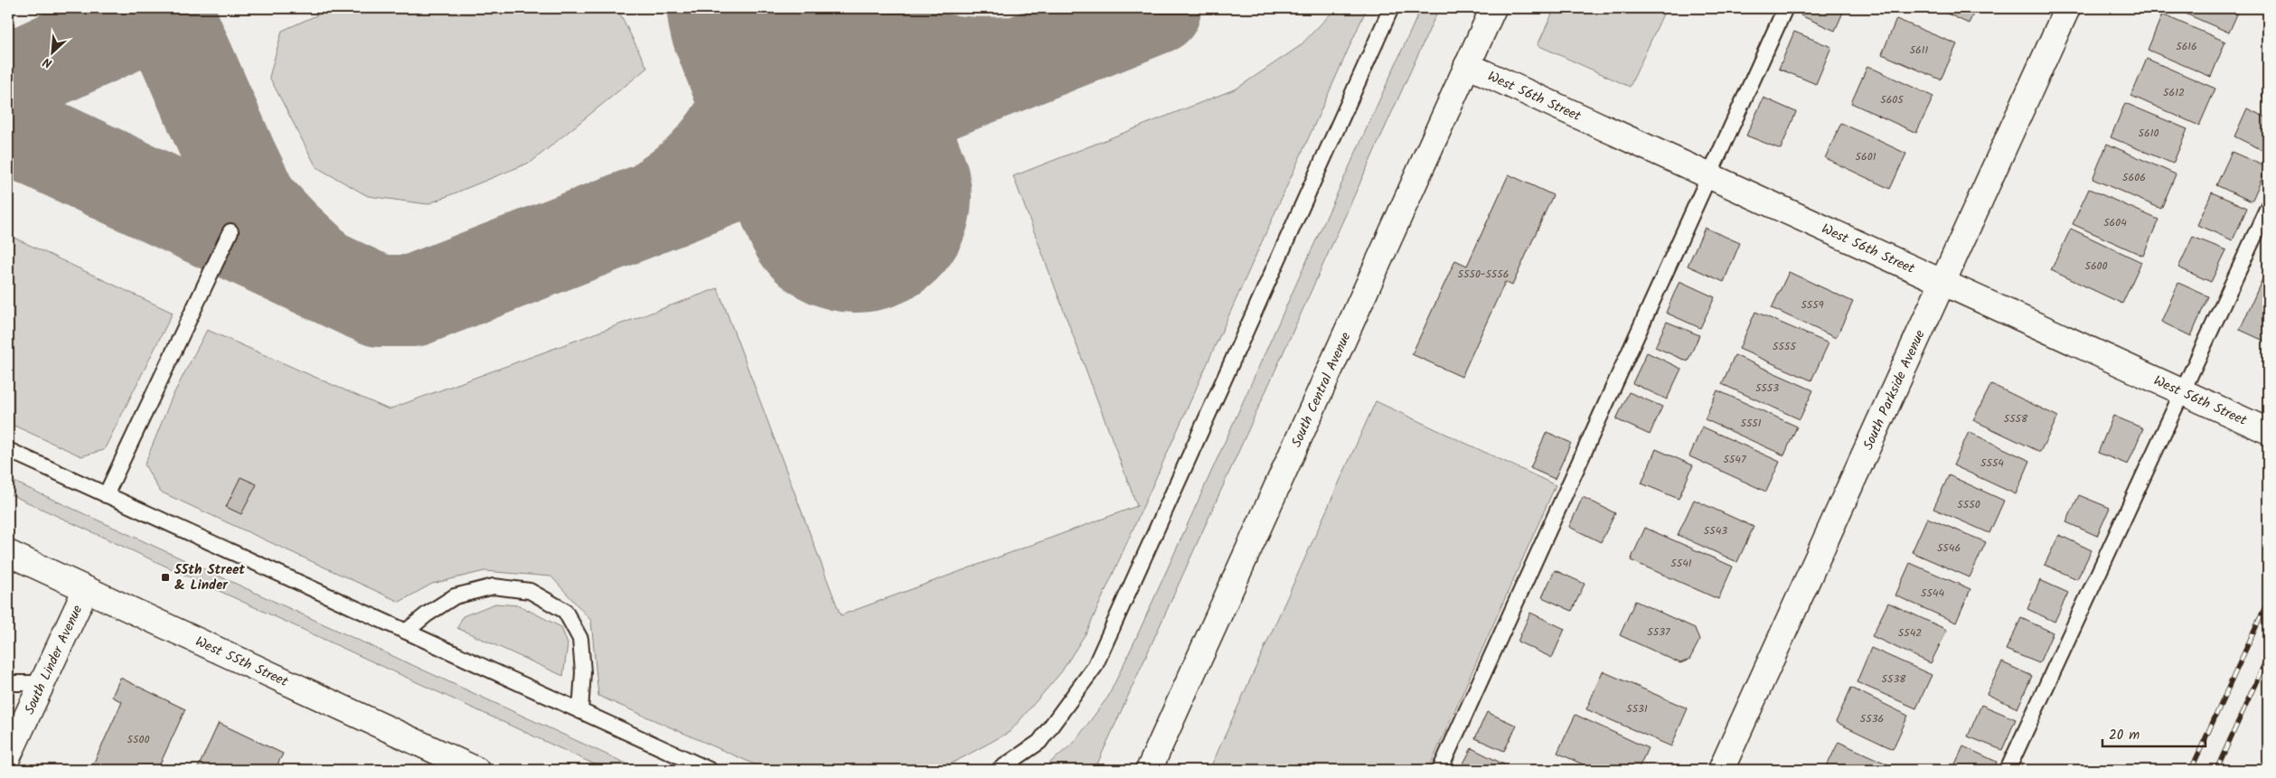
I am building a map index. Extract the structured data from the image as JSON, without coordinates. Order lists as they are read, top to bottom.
{
  "streets": {
    "street": [
      "West 56th Street",
      "South Central Avenue",
      "South Parkside Avenue",
      "South Linder Avenue",
      "West 55th Street"
    ]
  },
  "crossings": [
    ["West 56th Street", "South Central Avenue"],
    ["West 56th Street", "South Parkside Avenue"],
    ["South Linder Avenue", "West 55th Street"]
  ],
  "places": {
    "transit": ["55th Street & Linder"]
  },
  "house_numbers": [
    "5616",
    "5611",
    "5612",
    "5605",
    "5610",
    "5601",
    "5606",
    "5604",
    "5600",
    "5550-5556",
    "5559",
    "5555",
    "5553",
    "5558",
    "5551",
    "5547",
    "5554",
    "5550",
    "5543",
    "5546",
    "5541",
    "5544",
    "5537",
    "5542",
    "5538",
    "5531",
    "5536",
    "5500"
  ],
  "scale_bar": "20 m",
  "north": "bottom left"
}
